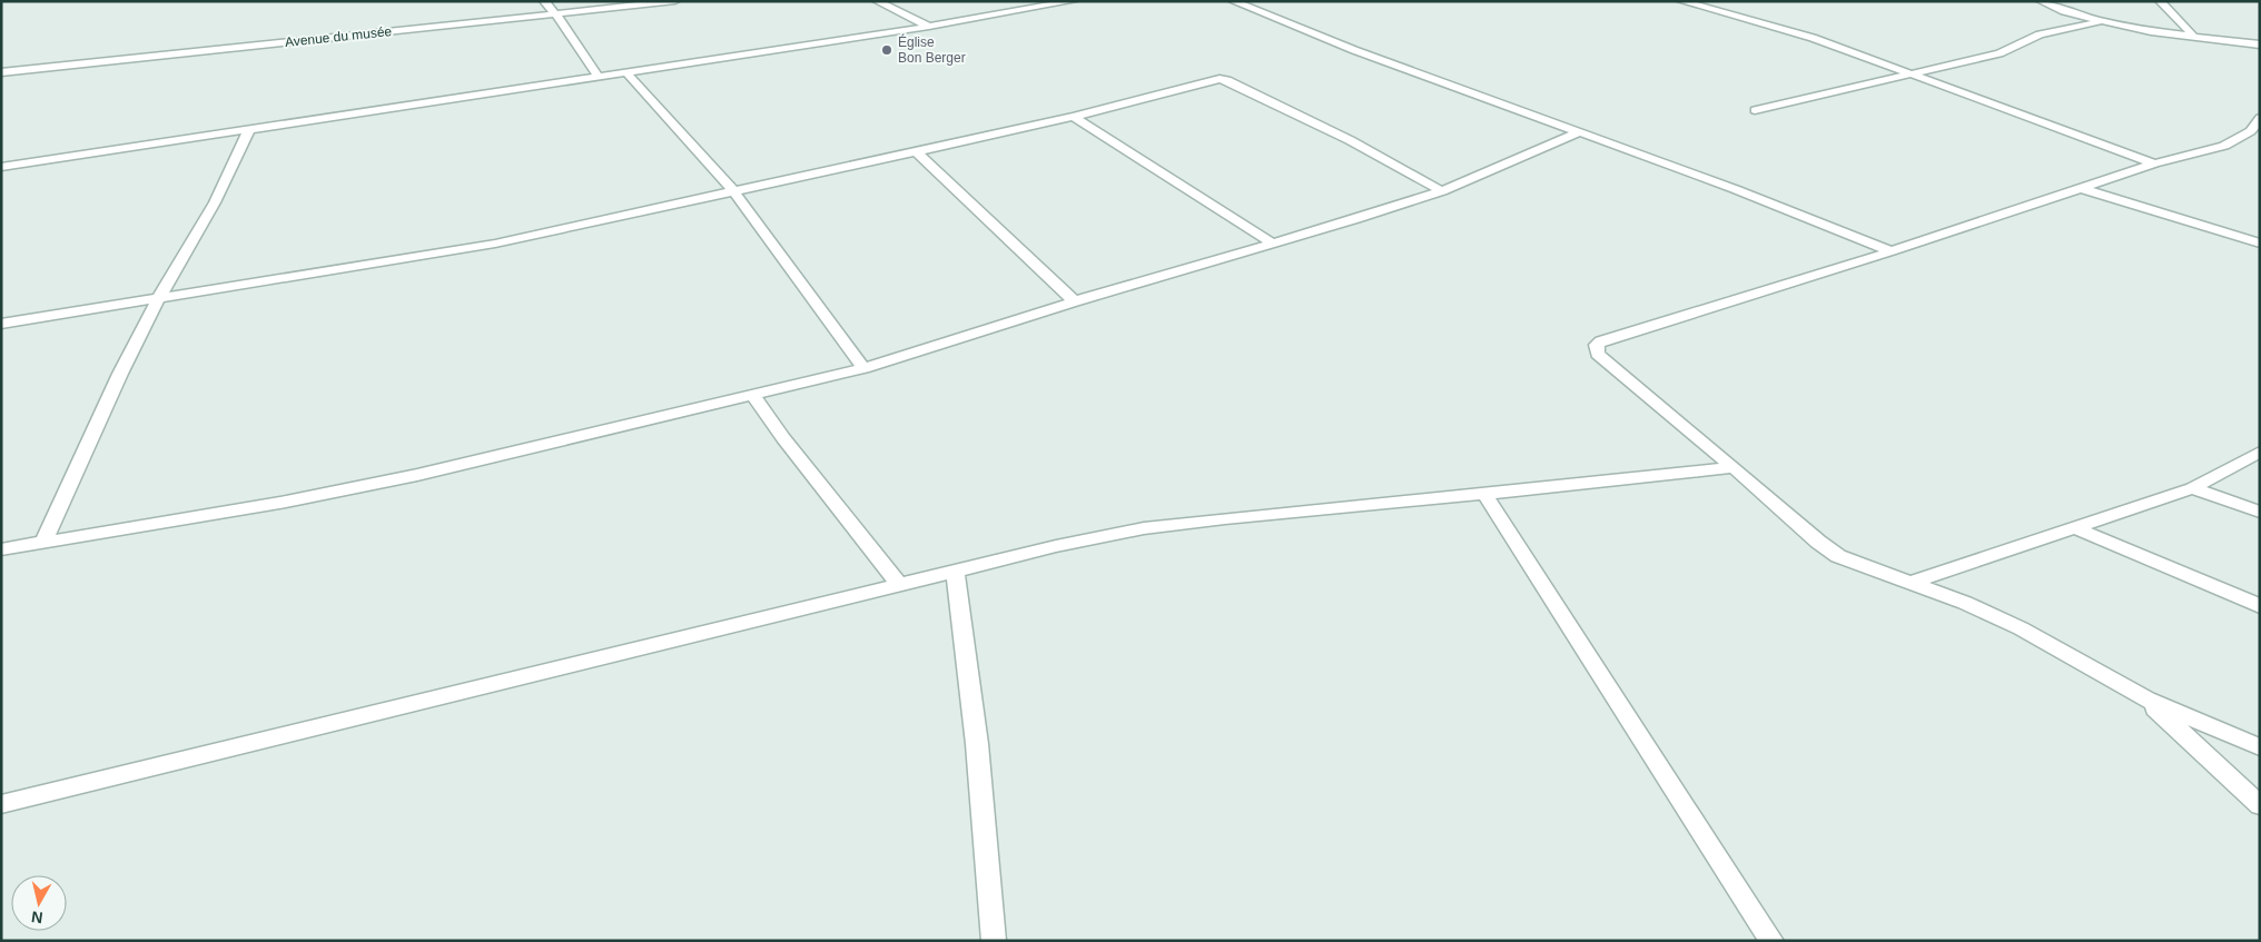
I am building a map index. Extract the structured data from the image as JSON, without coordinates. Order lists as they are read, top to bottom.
{
  "streets": {
    "street": ["Avenue du musée"]
  },
  "places": ["Église Bon Berger"],
  "north": "bottom"
}
